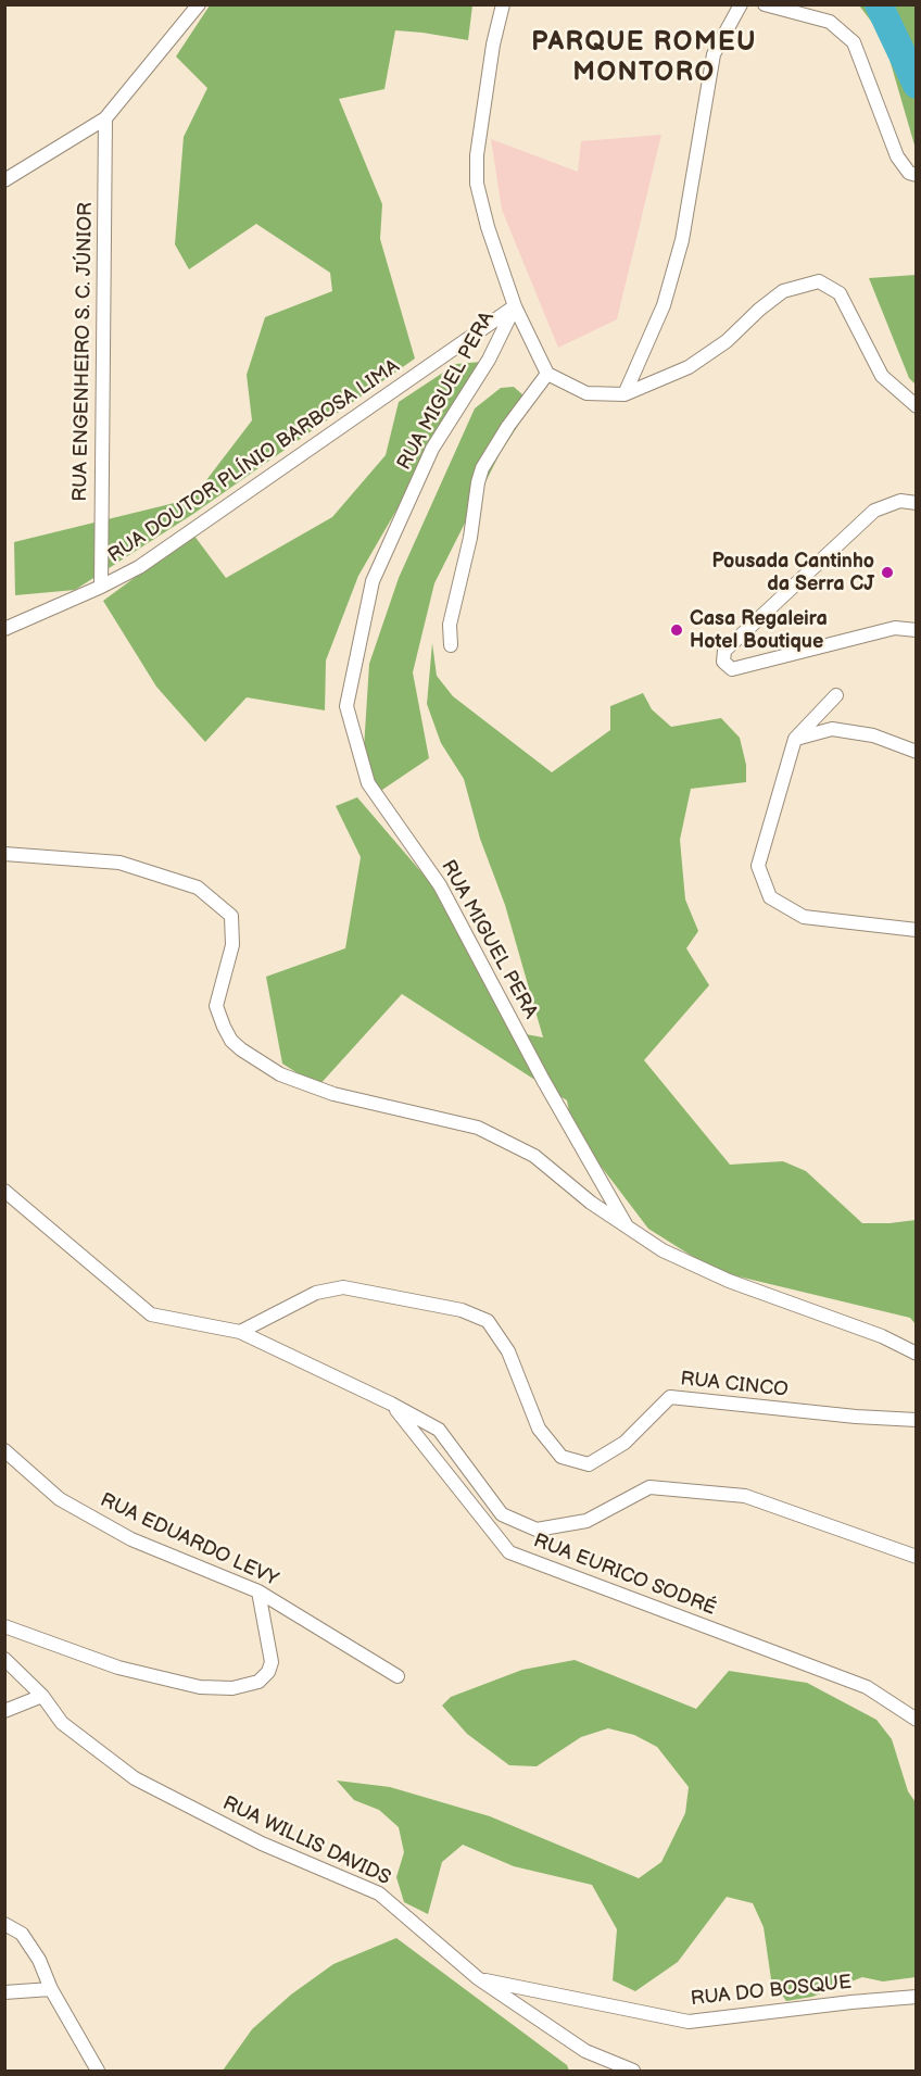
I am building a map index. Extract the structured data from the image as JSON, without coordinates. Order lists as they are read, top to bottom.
{
  "streets": {
    "street": [
      "RUA ENGENHEIRO S. C. JÚNIOR",
      "RUA MIGUEL PERA",
      "RUA DOUTOR PLÍNIO BARBOSA LIMA",
      "RUA CINCO",
      "RUA EDUARDO LEVY",
      "RUA EURICO SODRÉ",
      "RUA WILLIS DAVIDS",
      "RUA DO BOSQUE"
    ]
  },
  "crossings": [
    ["RUA ENGENHEIRO S. C. JÚNIOR", "RUA DOUTOR PLÍNIO BARBOSA LIMA"],
    ["RUA MIGUEL PERA", "RUA DOUTOR PLÍNIO BARBOSA LIMA"],
    ["RUA CINCO", "RUA EURICO SODRÉ"],
    ["RUA WILLIS DAVIDS", "RUA DO BOSQUE"]
  ],
  "districts": ["PARQUE ROMEU MONTORO"],
  "places": ["Pousada Cantinho da Serra CJ", "Casa Regaleira Hotel Boutique"]
}
